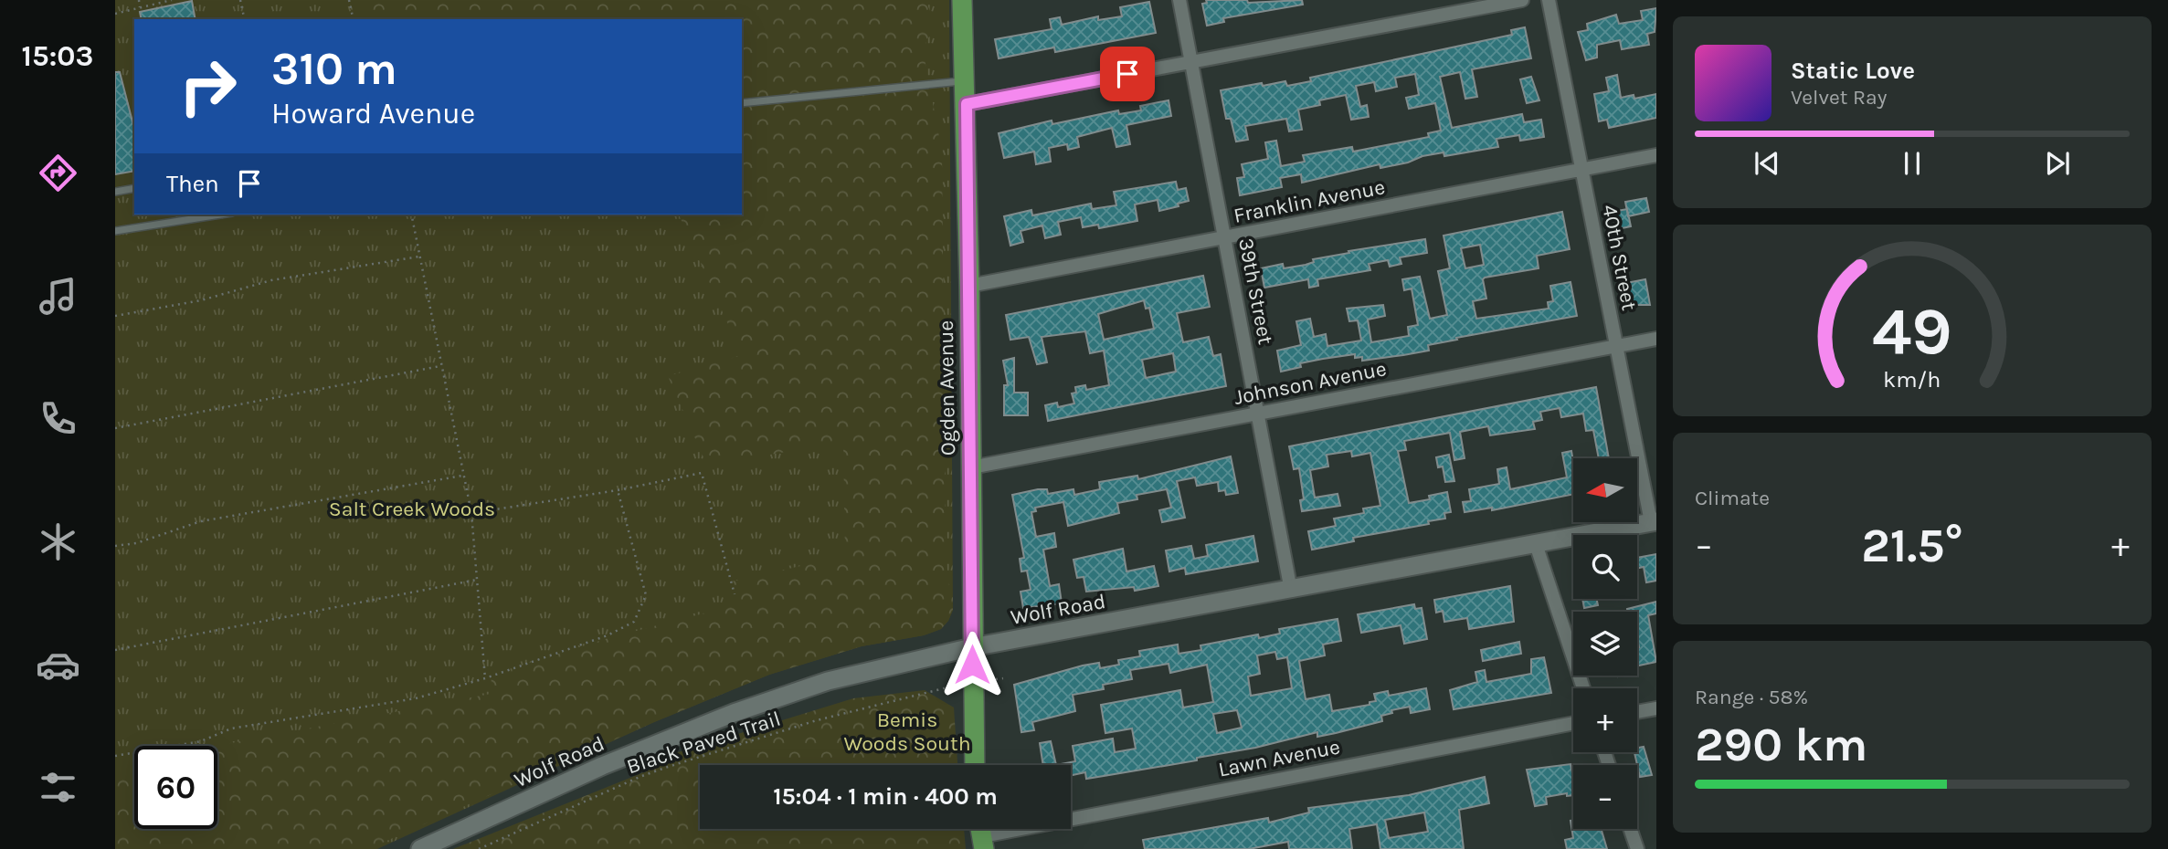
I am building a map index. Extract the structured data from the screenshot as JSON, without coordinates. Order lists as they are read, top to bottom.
{
  "streets": {
    "main road": ["Ogden Avenue", "Wolf Road"],
    "street": [
      "Franklin Avenue",
      "40th Street",
      "39th Street",
      "Johnson Avenue",
      "Lawn Avenue"
    ],
    "path": ["Black Paved Trail"]
  },
  "crossings": [
    ["Franklin Avenue", "40th Street"],
    ["Franklin Avenue", "39th Street"],
    ["Franklin Avenue", "Ogden Avenue"],
    ["40th Street", "Johnson Avenue"],
    ["40th Street", "Wolf Road"],
    ["39th Street", "Johnson Avenue"],
    ["39th Street", "Wolf Road"],
    ["Johnson Avenue", "Ogden Avenue"],
    ["Ogden Avenue", "Wolf Road"]
  ],
  "parks": ["Salt Creek Woods", "Bemis Woods South"],
  "north": "left",
  "page": {
    "tabs": "15:03",
    "turn": ["310 m", "Howard Avenue"],
    "song": ["Static Love", "Velvet Ray"],
    "then": "Then",
    "tile": [
      "Climate",
      ["Range · 58%", "290 km"]
    ],
    "map_buttons": ["+", "−"],
    "heat": ["−", "21.5°", "+"],
    "limit": "60",
    "trip": "15:04 · 1 min · 400 m",
    "gauge": ["49", "km/h"]
  }
}
